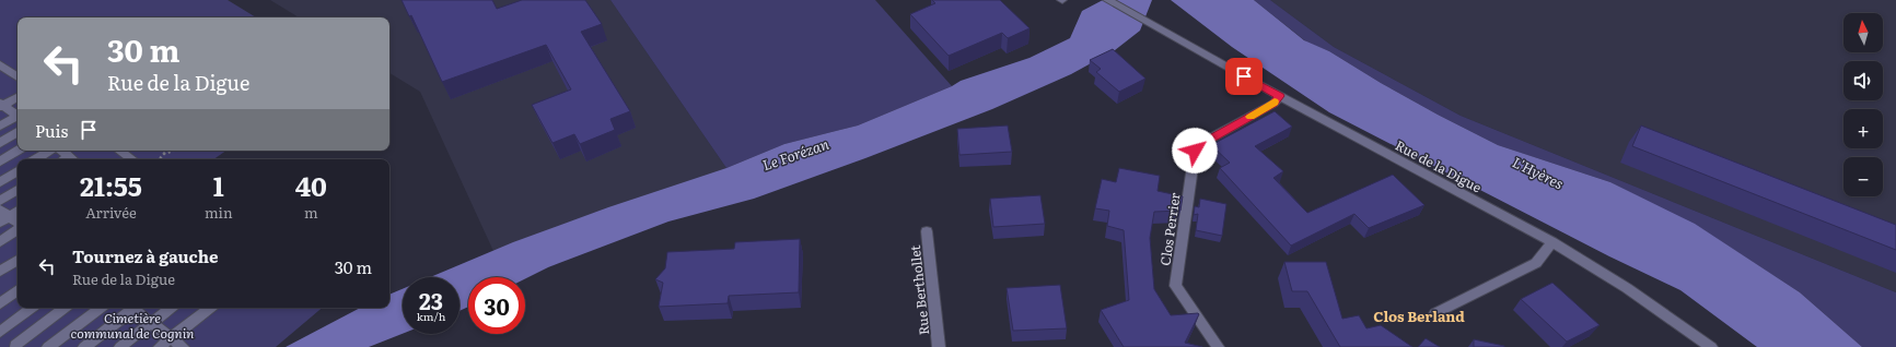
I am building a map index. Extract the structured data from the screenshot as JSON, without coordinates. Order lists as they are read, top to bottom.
{
  "streets": {
    "street": ["Rue de la Digue", "Clos Perrier", "Rue Berthollet"]
  },
  "crossings": [
    ["Rue de la Digue", "Clos Perrier"]
  ],
  "districts": ["Clos Berland"],
  "water": ["Le Forézan", "L'Hyères"],
  "parks": ["Cimetière communal de Cognin"],
  "north": "top",
  "page": {
    "map_buttons": ["+", "−"],
    "turn": ["30 m", "Rue de la Digue"],
    "then": "Puis",
    "eta": [
      "21:55",
      "Arrivée",
      "1",
      "min",
      "40",
      "m"
    ],
    "list": [
      {
        "name": "Tournez à gauche",
        "note": "Rue de la Digue",
        "value": "30 m"
      }
    ],
    "speed": "23 km/h",
    "limit": "30"
  }
}
